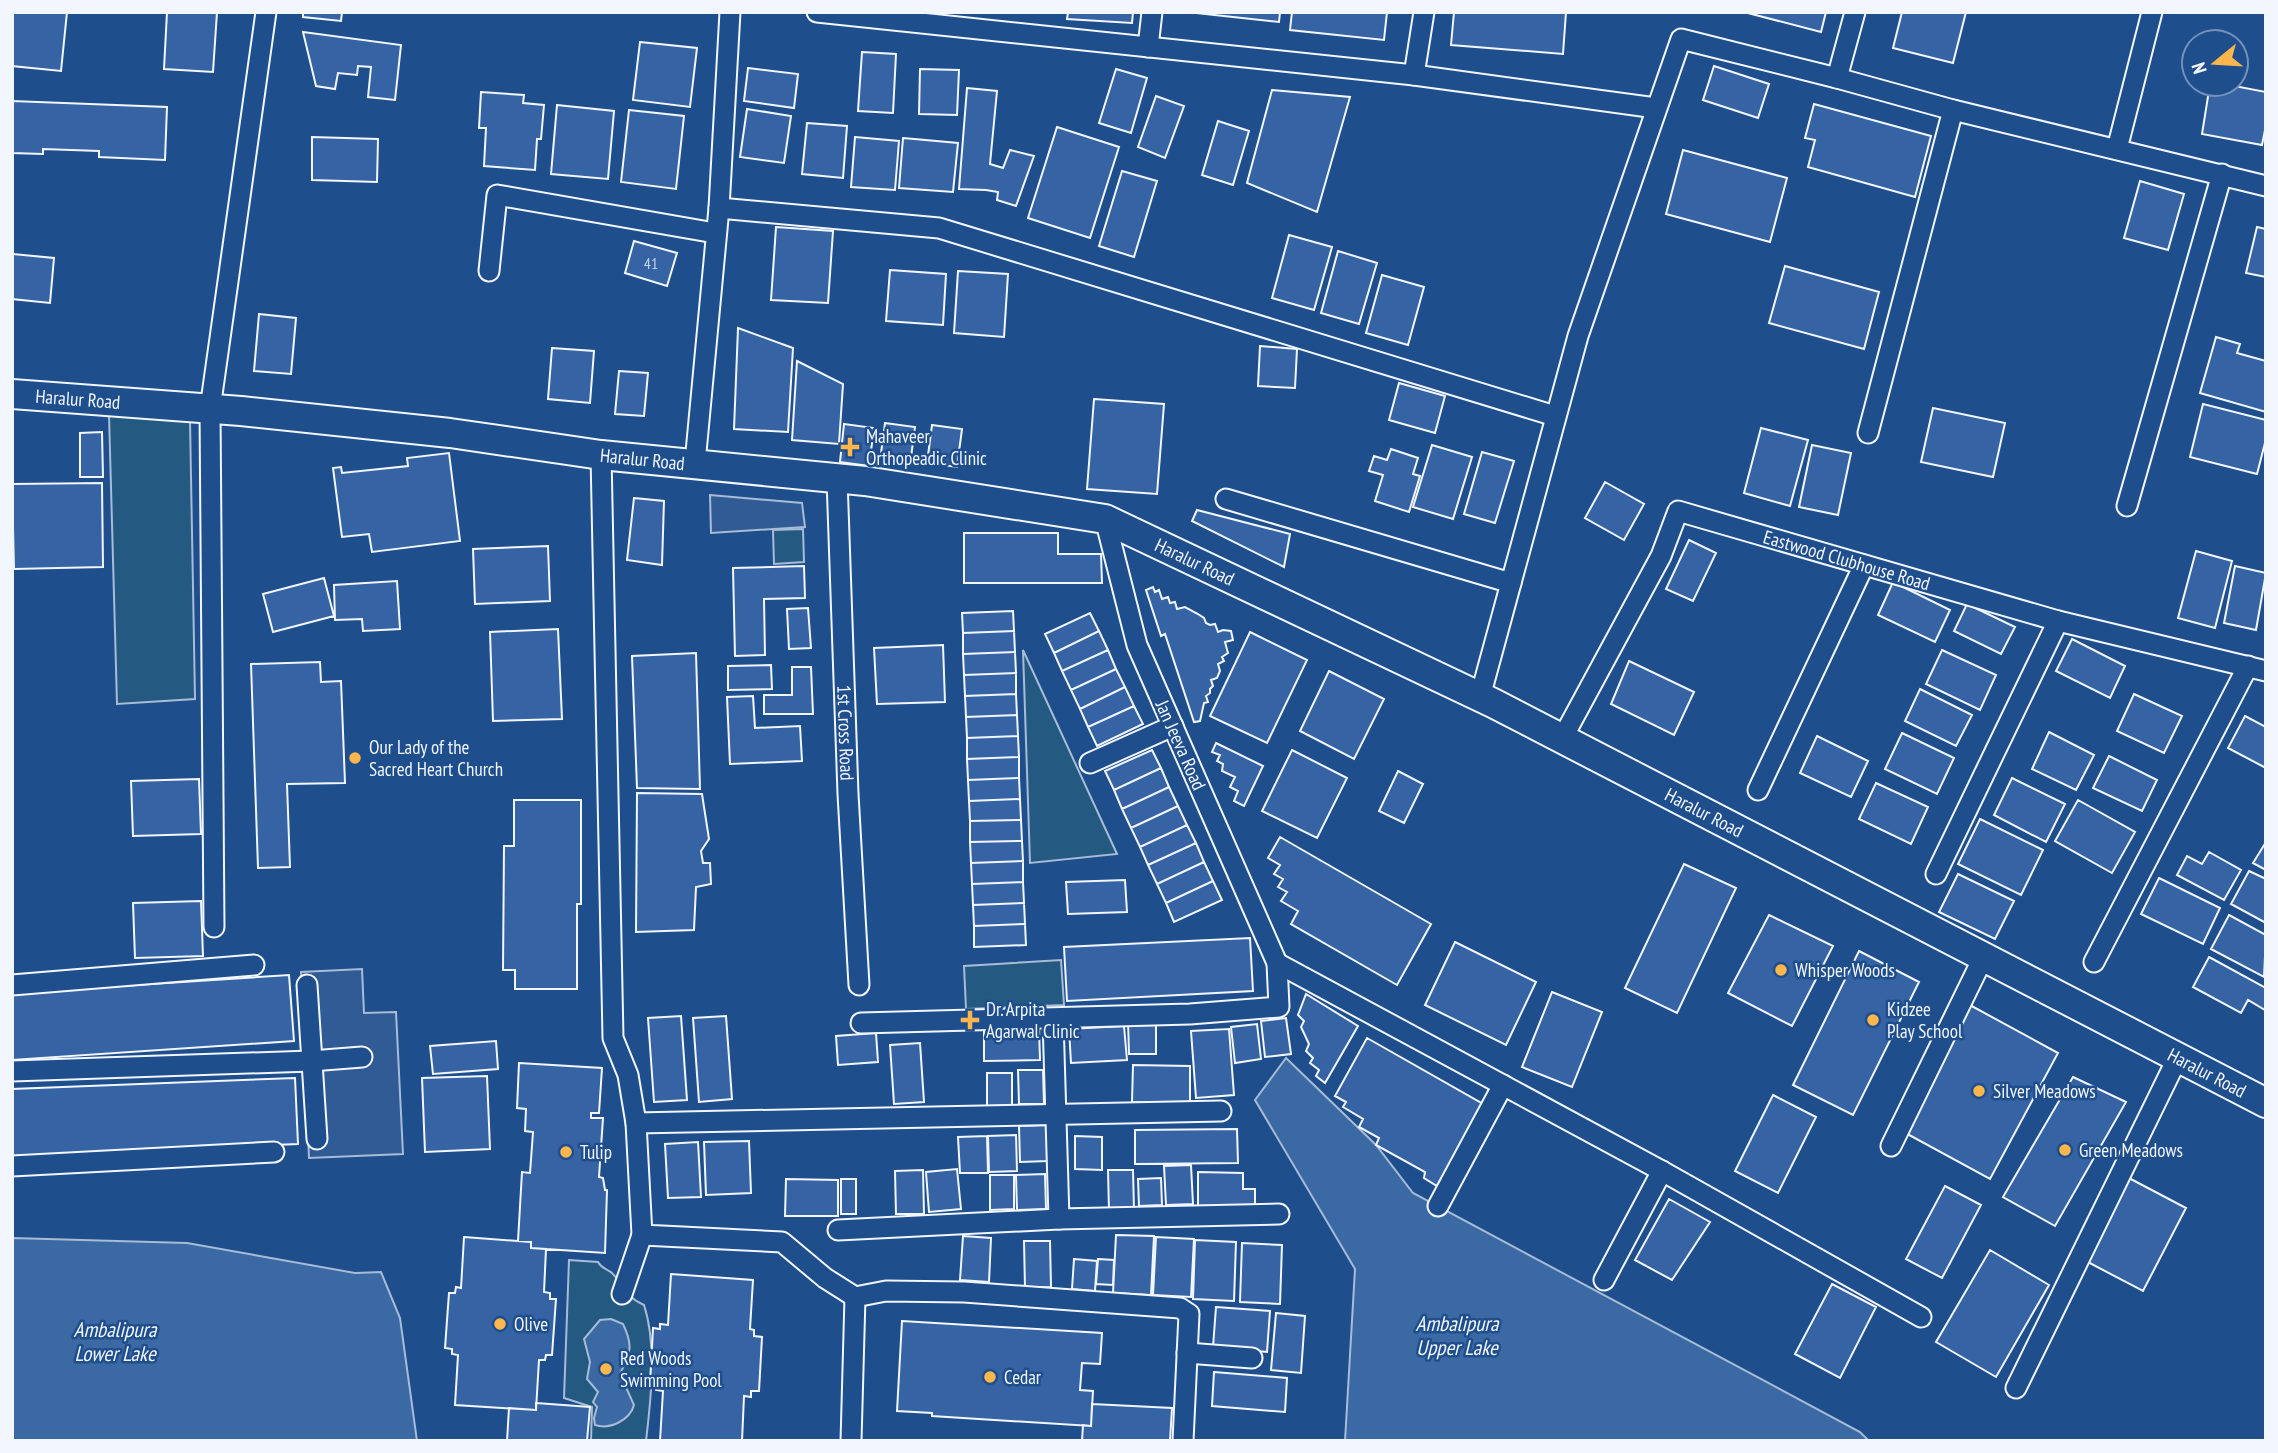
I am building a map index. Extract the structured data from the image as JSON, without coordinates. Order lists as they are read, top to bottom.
{
  "streets": {
    "street": [
      "Haralur Road",
      "Eastwood Clubhouse Road",
      "1st Cross Road",
      "Jan Jeeva Road"
    ]
  },
  "crossings": [
    ["Haralur Road", "Eastwood Clubhouse Road"],
    ["Haralur Road", "1st Cross Road"],
    ["Haralur Road", "Jan Jeeva Road"]
  ],
  "water": ["Ambalipura Upper Lake", "Ambalipura Lower Lake"],
  "places": {
    "health": ["Mahaveer Orthopeadic Clinic", "Dr. Arpita Agarwal Clinic"],
    "other": [
      "Our Lady of the Sacred Heart Church",
      "Whisper Woods",
      "Kidzee Play School",
      "Silver Meadows",
      "Green Meadows",
      "Tulip",
      "Olive",
      "Red Woods Swimming Pool",
      "Cedar"
    ]
  },
  "house_numbers": ["41"],
  "north": "left"
}
